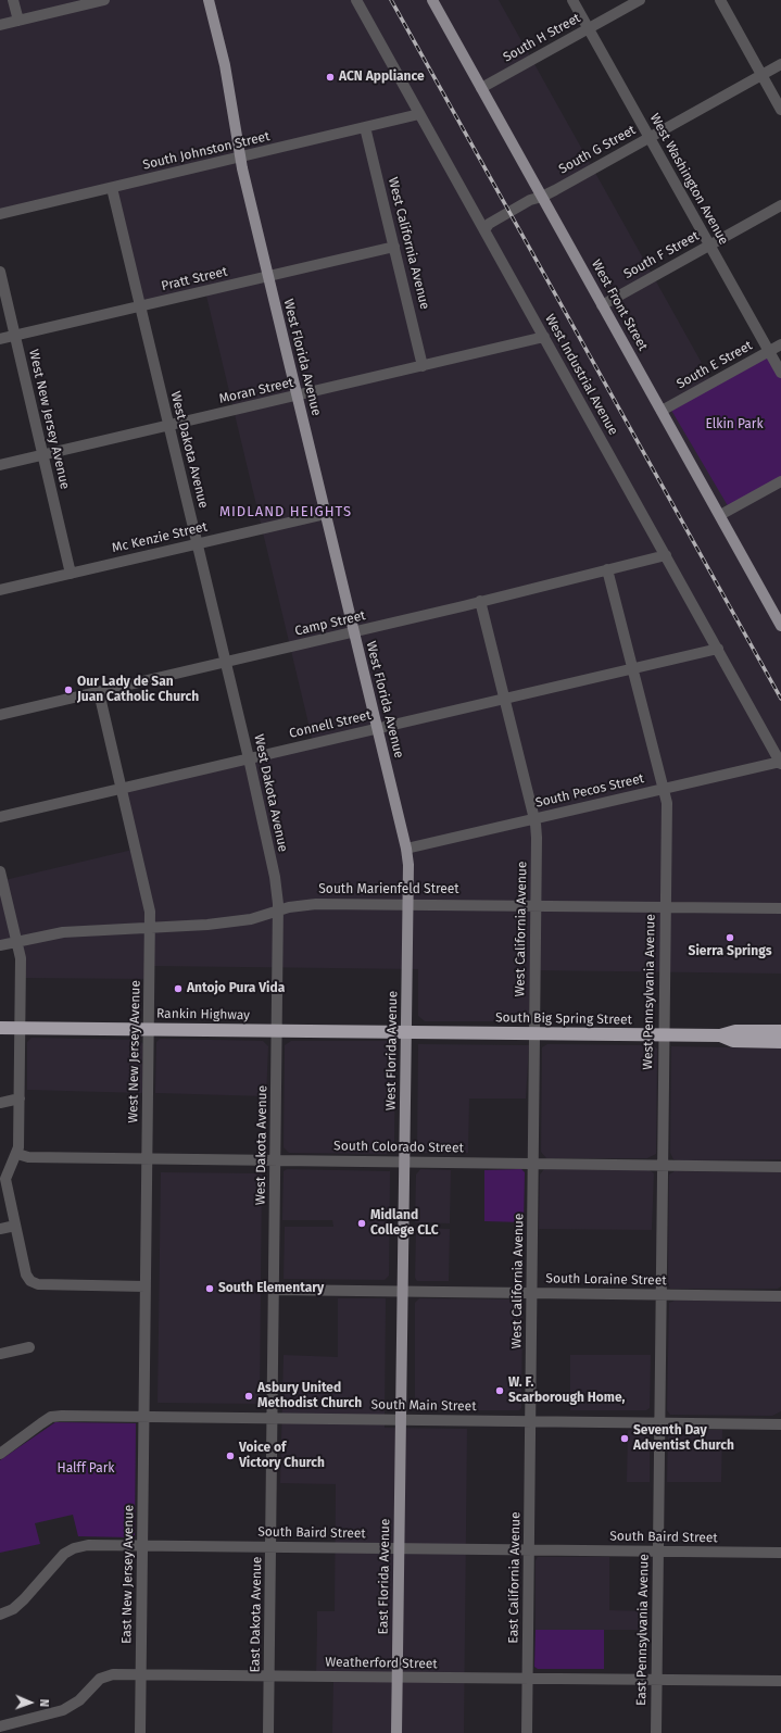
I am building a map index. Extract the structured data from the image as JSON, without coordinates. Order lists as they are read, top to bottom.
{
  "streets": {
    "highway": ["Rankin Highway", "South Big Spring Street"],
    "main road": ["West Front Street", "West Florida Avenue", "East Florida Avenue"],
    "street": [
      "South H Street",
      "South G Street",
      "South Johnston Street",
      "West Washington Avenue",
      "West California Avenue",
      "South F Street",
      "Pratt Street",
      "South E Street",
      "West Industrial Avenue",
      "Moran Street",
      "West New Jersey Avenue",
      "West Dakota Avenue",
      "Mc Kenzie Street",
      "Camp Street",
      "Connell Street",
      "South Pecos Street",
      "South Marienfeld Street",
      "West Pennsylvania Avenue",
      "South Colorado Street",
      "South Loraine Street",
      "South Main Street",
      "South Baird Street",
      "East New Jersey Avenue",
      "East California Avenue",
      "East Dakota Avenue",
      "East Pennsylvania Avenue",
      "Weatherford Street"
    ]
  },
  "crossings": [
    ["South H Street", "West Washington Avenue"],
    ["South H Street", "West Front Street"],
    ["South G Street", "West Washington Avenue"],
    ["South G Street", "West Front Street"],
    ["South G Street", "West Industrial Avenue"],
    ["South Johnston Street", "West California Avenue"],
    ["South Johnston Street", "West Florida Avenue"],
    ["South Johnston Street", "West Industrial Avenue"],
    ["South Johnston Street", "West Dakota Avenue"],
    ["West Washington Avenue", "South F Street"],
    ["West Washington Avenue", "South E Street"],
    ["West California Avenue", "Pratt Street"],
    ["West California Avenue", "Moran Street"],
    ["West California Avenue", "Camp Street"],
    ["West California Avenue", "Connell Street"],
    ["West California Avenue", "South Pecos Street"],
    ["West California Avenue", "South Marienfeld Street"],
    ["West California Avenue", "South Big Spring Street"],
    ["West California Avenue", "South Colorado Street"],
    ["West California Avenue", "South Loraine Street"],
    ["West California Avenue", "South Main Street"],
    ["West California Avenue", "East California Avenue"],
    ["South F Street", "West Front Street"],
    ["Pratt Street", "West Florida Avenue"],
    ["Pratt Street", "West New Jersey Avenue"],
    ["Pratt Street", "West Dakota Avenue"],
    ["West Front Street", "South E Street"],
    ["West Florida Avenue", "Moran Street"],
    ["West Florida Avenue", "Mc Kenzie Street"],
    ["West Florida Avenue", "Camp Street"],
    ["West Florida Avenue", "Connell Street"],
    ["West Florida Avenue", "South Pecos Street"],
    ["West Florida Avenue", "South Marienfeld Street"],
    ["West Florida Avenue", "Rankin Highway"],
    ["West Florida Avenue", "South Big Spring Street"],
    ["West Florida Avenue", "South Colorado Street"],
    ["West Florida Avenue", "South Loraine Street"],
    ["West Florida Avenue", "South Main Street"],
    ["West Florida Avenue", "East Florida Avenue"],
    ["West Industrial Avenue", "Moran Street"],
    ["West Industrial Avenue", "Camp Street"],
    ["West Industrial Avenue", "Connell Street"],
    ["West Industrial Avenue", "South Pecos Street"],
    ["Moran Street", "West New Jersey Avenue"],
    ["Moran Street", "West Dakota Avenue"],
    ["West New Jersey Avenue", "Mc Kenzie Street"],
    ["West New Jersey Avenue", "Camp Street"],
    ["West New Jersey Avenue", "Connell Street"],
    ["West New Jersey Avenue", "South Marienfeld Street"],
    ["West New Jersey Avenue", "Rankin Highway"],
    ["West New Jersey Avenue", "South Colorado Street"],
    ["West New Jersey Avenue", "South Main Street"],
    ["West New Jersey Avenue", "East New Jersey Avenue"],
    ["West Dakota Avenue", "Mc Kenzie Street"],
    ["West Dakota Avenue", "Camp Street"],
    ["West Dakota Avenue", "Connell Street"],
    ["West Dakota Avenue", "South Marienfeld Street"],
    ["West Dakota Avenue", "Rankin Highway"],
    ["West Dakota Avenue", "South Colorado Street"],
    ["West Dakota Avenue", "South Loraine Street"],
    ["West Dakota Avenue", "South Main Street"],
    ["West Dakota Avenue", "East Dakota Avenue"],
    ["Camp Street", "West Pennsylvania Avenue"],
    ["Connell Street", "West Pennsylvania Avenue"],
    ["South Pecos Street", "West Pennsylvania Avenue"],
    ["South Marienfeld Street", "West Pennsylvania Avenue"],
    ["West Pennsylvania Avenue", "South Big Spring Street"],
    ["West Pennsylvania Avenue", "South Colorado Street"],
    ["West Pennsylvania Avenue", "South Loraine Street"],
    ["West Pennsylvania Avenue", "South Main Street"],
    ["West Pennsylvania Avenue", "East Pennsylvania Avenue"],
    ["Rankin Highway", "South Big Spring Street"],
    ["South Main Street", "East New Jersey Avenue"],
    ["South Main Street", "East Florida Avenue"],
    ["South Main Street", "East California Avenue"],
    ["South Main Street", "East Dakota Avenue"],
    ["South Main Street", "East Pennsylvania Avenue"],
    ["South Baird Street", "East New Jersey Avenue"],
    ["South Baird Street", "East Florida Avenue"],
    ["South Baird Street", "East California Avenue"],
    ["South Baird Street", "East Dakota Avenue"],
    ["South Baird Street", "East Pennsylvania Avenue"],
    ["East New Jersey Avenue", "Weatherford Street"],
    ["East Florida Avenue", "Weatherford Street"],
    ["East California Avenue", "Weatherford Street"],
    ["East Dakota Avenue", "Weatherford Street"],
    ["East Pennsylvania Avenue", "Weatherford Street"]
  ],
  "districts": ["MIDLAND HEIGHTS"],
  "parks": ["Elkin Park", "Halff Park"],
  "places": [
    "ACN Appliance",
    "Our Lady de San Juan Catholic Church",
    "Sierra Springs",
    "Antojo Pura Vida",
    "Midland College CLC",
    "South Elementary",
    "W. F. Scarborough Home,",
    "Asbury United Methodist Church",
    "Seventh Day Adventist Church",
    "Voice of Victory Church"
  ],
  "north": "right"
}
